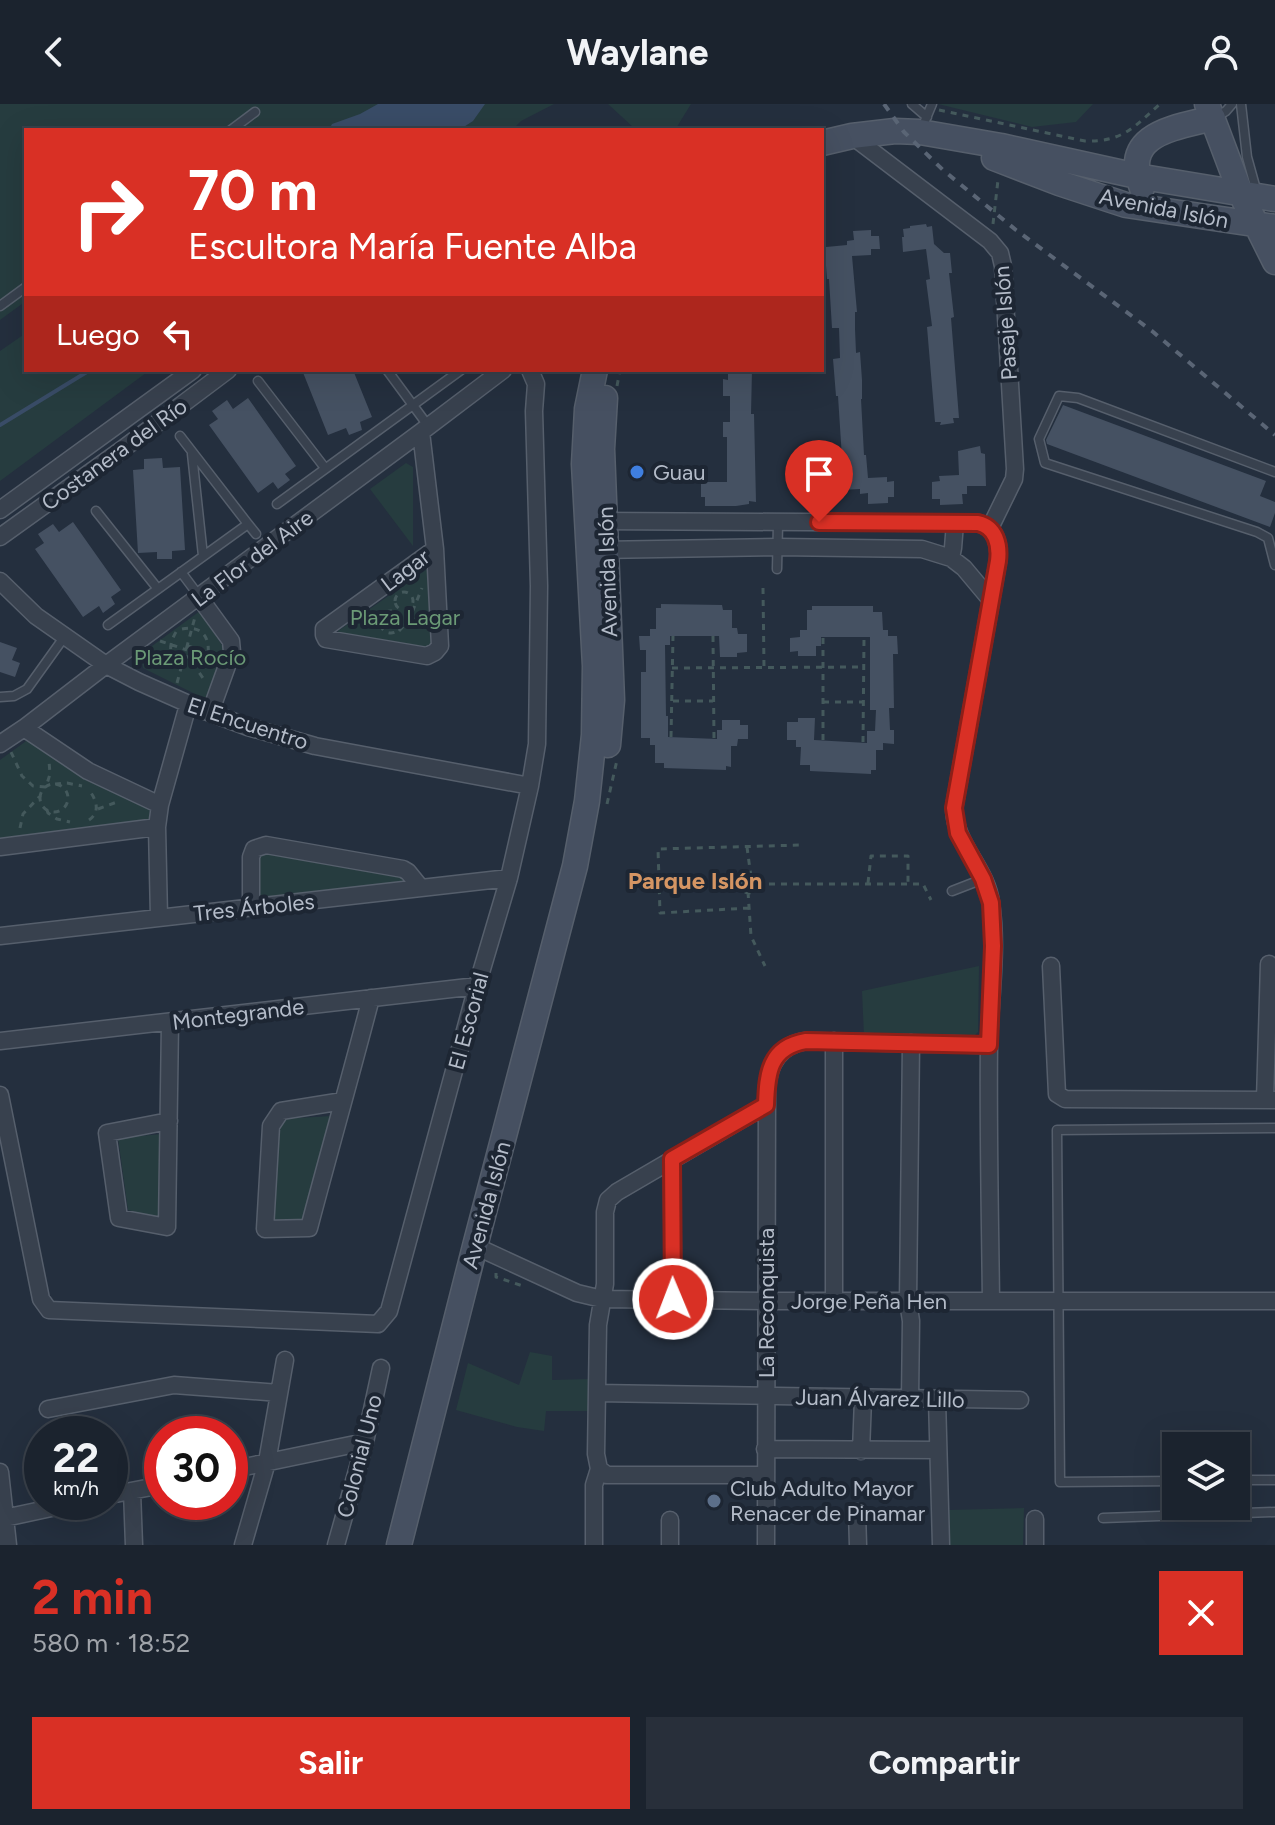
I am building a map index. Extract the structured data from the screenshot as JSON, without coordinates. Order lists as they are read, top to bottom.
{
  "streets": {
    "main road": ["Avenida Islón"],
    "street": [
      "Pasaje Islón",
      "Costanera del Río",
      "La Flor del Aire",
      "Lagar",
      "El Encuentro",
      "Tres Árboles",
      "Montegrande",
      "El Escorial",
      "Jorge Peña Hen",
      "La Reconquista",
      "Juan Álvarez Lillo",
      "Colonial Uno"
    ]
  },
  "crossings": [
    ["Avenida Islón", "Pasaje Islón"],
    ["Avenida Islón", "Jorge Peña Hen"],
    ["La Flor del Aire", "Lagar"],
    ["La Flor del Aire", "El Encuentro"],
    ["El Encuentro", "El Escorial"],
    ["Tres Árboles", "El Escorial"],
    ["Montegrande", "El Escorial"],
    ["Jorge Peña Hen", "La Reconquista"],
    ["La Reconquista", "Juan Álvarez Lillo"]
  ],
  "districts": ["Parque Islón"],
  "parks": ["Plaza Lagar", "Plaza Rocío"],
  "places": ["Guau", "Club Adulto Mayor Renacer de Pinamar"],
  "page": {
    "header": "Waylane",
    "turn": ["70 m", "Escultora María Fuente Alba"],
    "then": "Luego",
    "speed": "22 km/h",
    "limit": "30",
    "heading": ["2 min", "580 m · 18:52"],
    "buttons": ["Salir", "Compartir"]
  }
}
